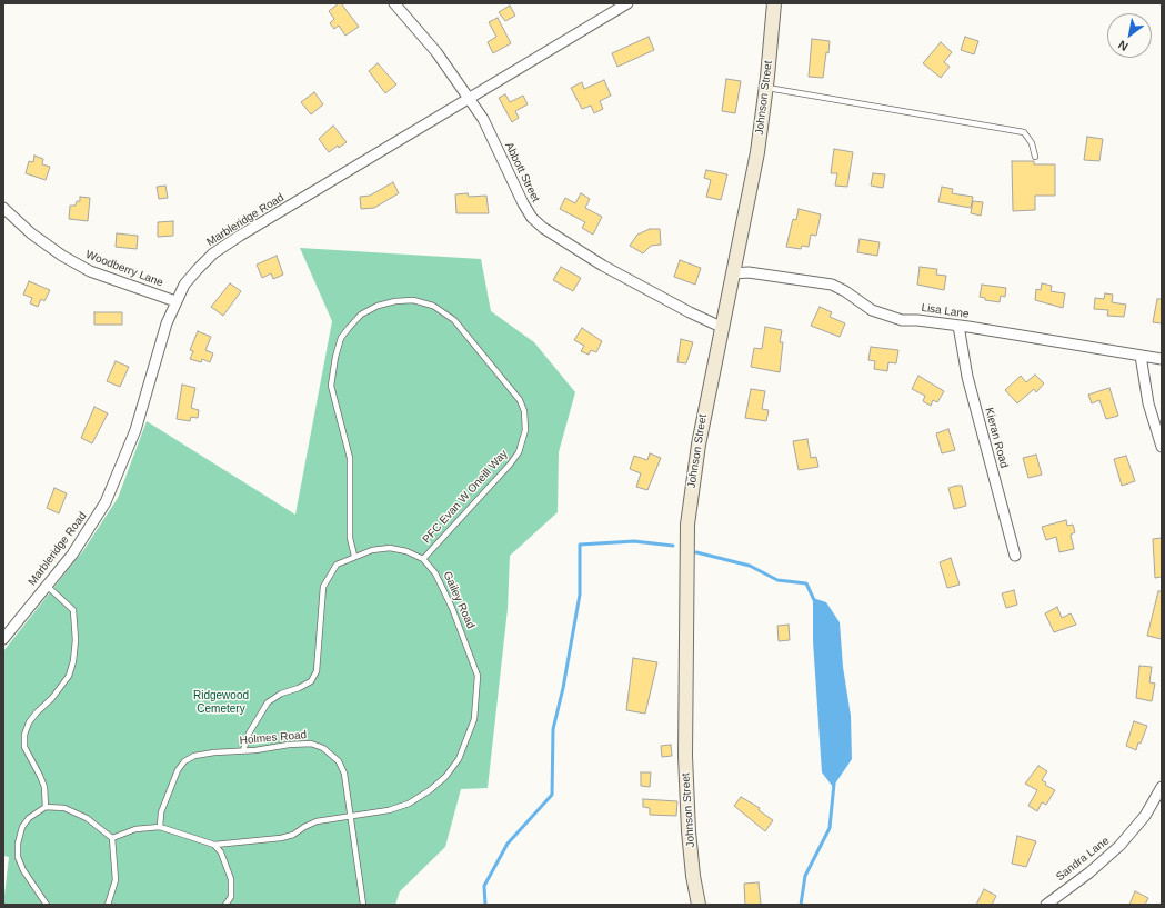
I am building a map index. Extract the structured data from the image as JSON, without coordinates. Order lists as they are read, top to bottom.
{
  "streets": {
    "street": [
      "Johnson Street",
      "Abbott Street",
      "Marbleridge Road",
      "Woodberry Lane",
      "Lisa Lane",
      "Kieran Road",
      "Sandra Lane"
    ],
    "lane": ["PFC Evan W Oneill Way", "Gailey Road", "Holmes Road"]
  },
  "crossings": [
    ["Johnson Street", "Abbott Street"],
    ["Johnson Street", "Lisa Lane"],
    ["Abbott Street", "Marbleridge Road"],
    ["Marbleridge Road", "Woodberry Lane"],
    ["Lisa Lane", "Kieran Road"],
    ["PFC Evan W Oneill Way", "Gailey Road"],
    ["Gailey Road", "Holmes Road"]
  ],
  "parks": ["Ridgewood Cemetery"],
  "north": "bottom left"
}
